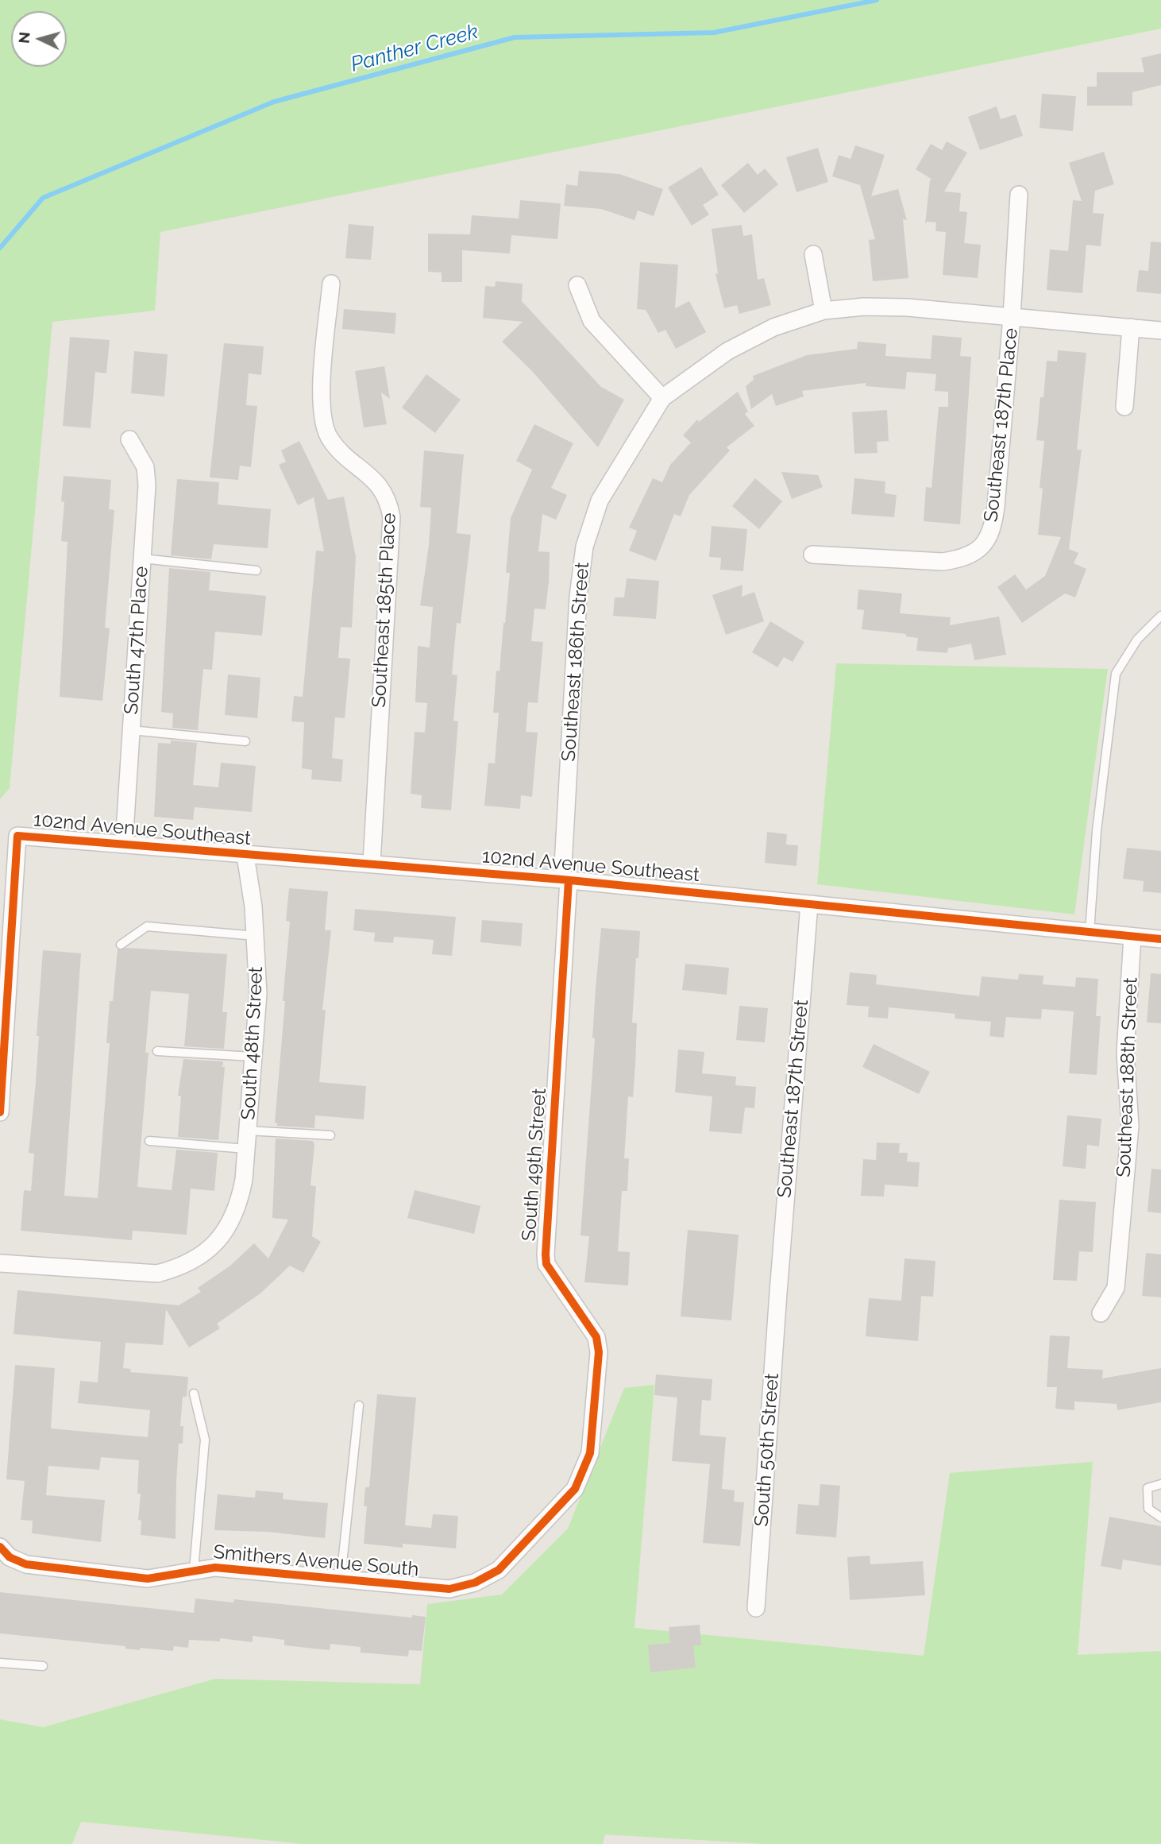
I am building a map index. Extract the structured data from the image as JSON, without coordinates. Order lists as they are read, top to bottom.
{
  "streets": {
    "street": [
      "Southeast 187th Place",
      "Southeast 185th Place",
      "South 47th Place",
      "Southeast 186th Street",
      "102nd Avenue Southeast",
      "South 48th Street",
      "Southeast 188th Street",
      "Southeast 187th Street",
      "South 49th Street",
      "South 50th Street",
      "Smithers Avenue South"
    ]
  },
  "crossings": [
    ["Southeast 185th Place", "102nd Avenue Southeast"],
    ["South 47th Place", "102nd Avenue Southeast"],
    ["Southeast 186th Street", "102nd Avenue Southeast"],
    ["Southeast 186th Street", "South 49th Street"],
    ["102nd Avenue Southeast", "South 48th Street"],
    ["102nd Avenue Southeast", "Southeast 188th Street"],
    ["102nd Avenue Southeast", "Southeast 187th Street"],
    ["102nd Avenue Southeast", "South 49th Street"],
    ["Southeast 187th Street", "South 50th Street"],
    ["South 49th Street", "Smithers Avenue South"]
  ],
  "water": ["Panther Creek"],
  "north": "left"
}
